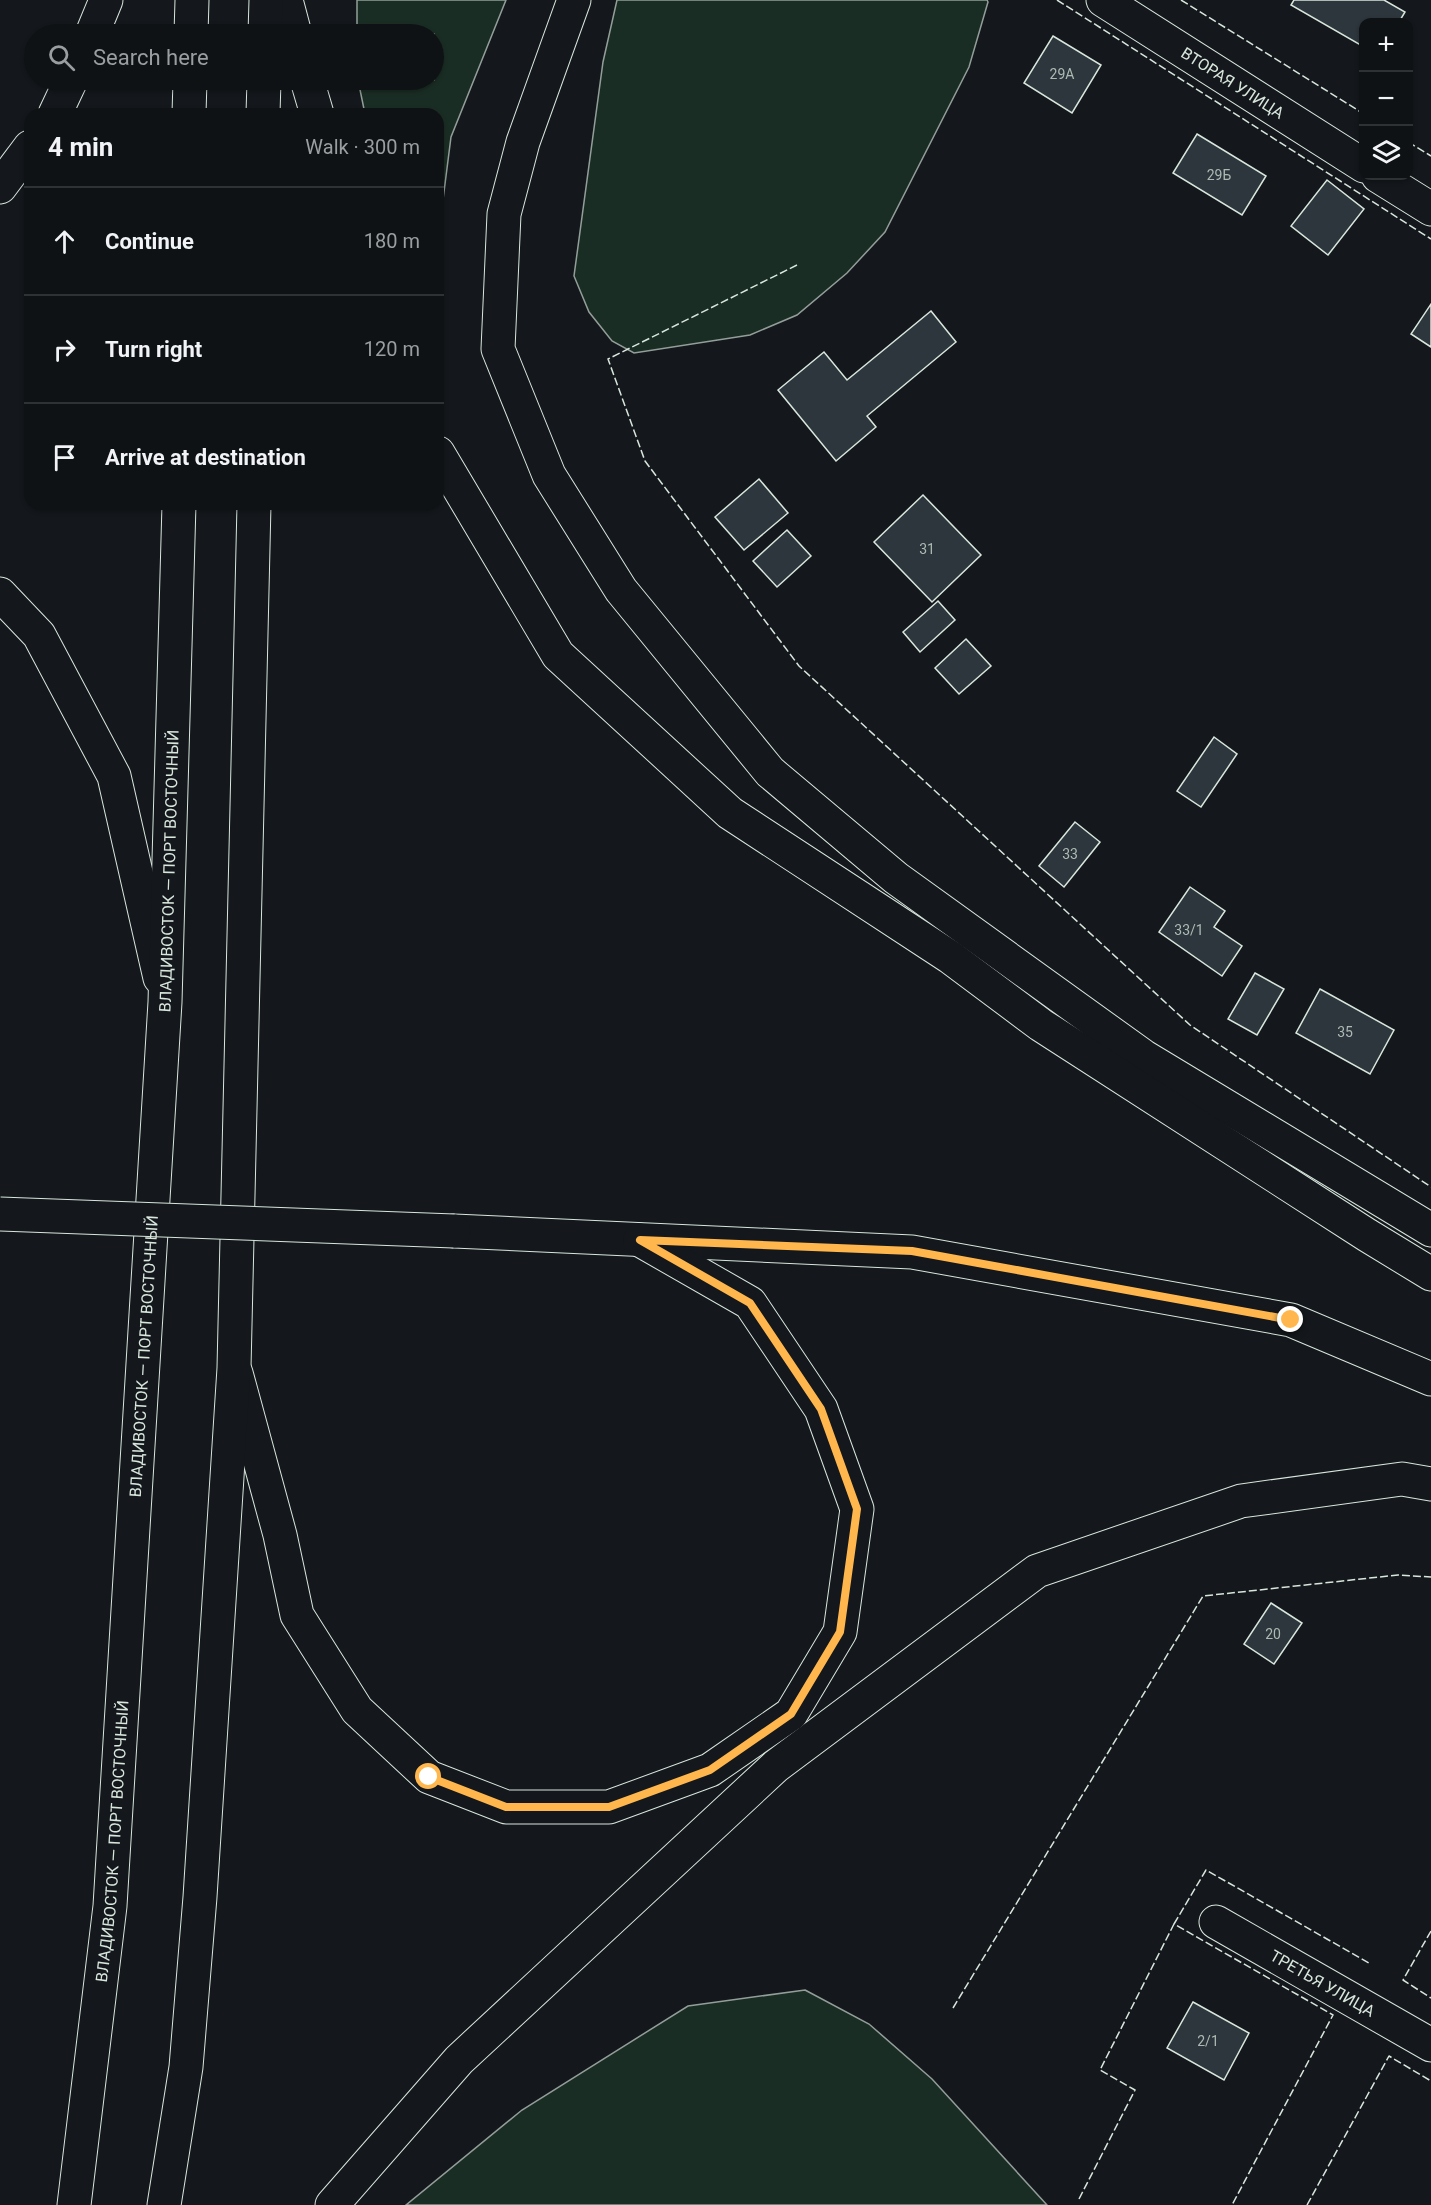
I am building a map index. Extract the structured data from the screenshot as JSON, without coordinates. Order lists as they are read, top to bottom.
{
  "streets": {
    "main road": ["ВТОРАЯ УЛИЦА", "ВЛАДИВОСТОК — ПОРТ ВОСТОЧНЫЙ", "ТРЕТЬЯ УЛИЦА"]
  },
  "house_numbers": [
    "29А",
    "29Б",
    "31",
    "33",
    "33/1",
    "35",
    "20",
    "2/1"
  ],
  "page": {
    "map_buttons": ["+", "−"],
    "search": "Search here",
    "heading": ["4 min", "Walk · 300 m"],
    "list": [
      ["Continue", "180 m"],
      ["Turn right", "120 m"],
      "Arrive at destination"
    ]
  }
}
